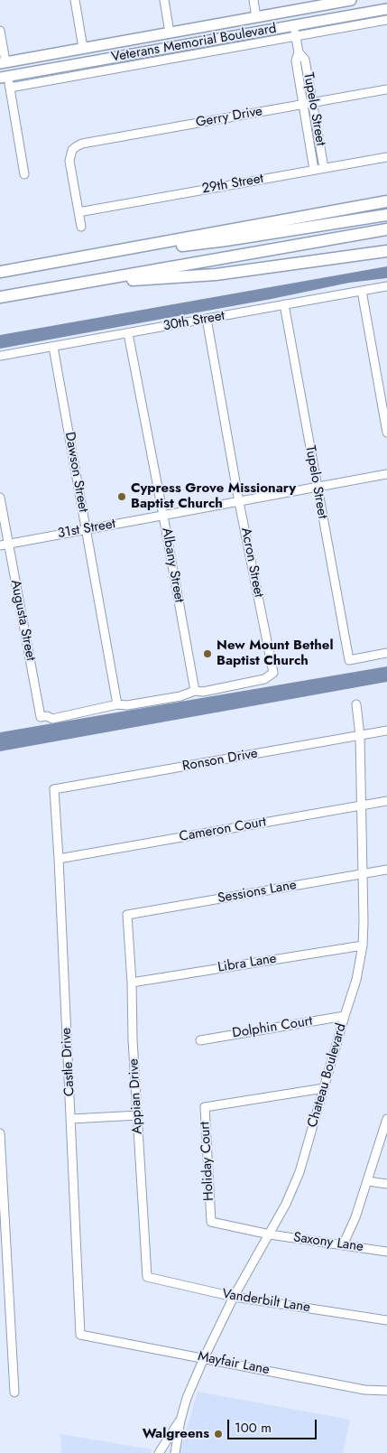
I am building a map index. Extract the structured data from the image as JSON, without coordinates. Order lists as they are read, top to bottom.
{
  "streets": {
    "main road": ["Veterans Memorial Boulevard"],
    "street": [
      "Tupelo Street",
      "Gerry Drive",
      "29th Street",
      "30th Street",
      "Dawson Street",
      "31st Street",
      "Acron Street",
      "Albany Street",
      "Augusta Street",
      "Ronson Drive",
      "Cameron Court",
      "Sessions Lane",
      "Libra Lane",
      "Dolphin Court",
      "Castle Drive",
      "Chateau Boulevard",
      "Appian Drive",
      "Holiday Court",
      "Saxony Lane",
      "Vanderbilt Lane",
      "Mayfair Lane"
    ]
  },
  "crossings": [
    ["Veterans Memorial Boulevard", "Tupelo Street"],
    ["Tupelo Street", "Gerry Drive"],
    ["Tupelo Street", "29th Street"],
    ["Tupelo Street", "30th Street"],
    ["Tupelo Street", "31st Street"],
    ["Gerry Drive", "29th Street"],
    ["30th Street", "Dawson Street"],
    ["30th Street", "Acron Street"],
    ["30th Street", "Albany Street"],
    ["Dawson Street", "31st Street"],
    ["Dawson Street", "Augusta Street"],
    ["31st Street", "Acron Street"],
    ["31st Street", "Albany Street"],
    ["31st Street", "Augusta Street"],
    ["Acron Street", "Albany Street"],
    ["Ronson Drive", "Castle Drive"],
    ["Ronson Drive", "Chateau Boulevard"],
    ["Cameron Court", "Castle Drive"],
    ["Cameron Court", "Chateau Boulevard"],
    ["Sessions Lane", "Chateau Boulevard"],
    ["Sessions Lane", "Appian Drive"],
    ["Libra Lane", "Chateau Boulevard"],
    ["Libra Lane", "Appian Drive"],
    ["Dolphin Court", "Chateau Boulevard"],
    ["Castle Drive", "Mayfair Lane"],
    ["Chateau Boulevard", "Holiday Court"],
    ["Chateau Boulevard", "Saxony Lane"],
    ["Chateau Boulevard", "Vanderbilt Lane"],
    ["Chateau Boulevard", "Mayfair Lane"],
    ["Appian Drive", "Vanderbilt Lane"],
    ["Holiday Court", "Saxony Lane"]
  ],
  "places": ["Cypress Grove Missionary Baptist Church", "New Mount Bethel Baptist Church", "Walgreens"],
  "scale_bar": "100 m"
}
